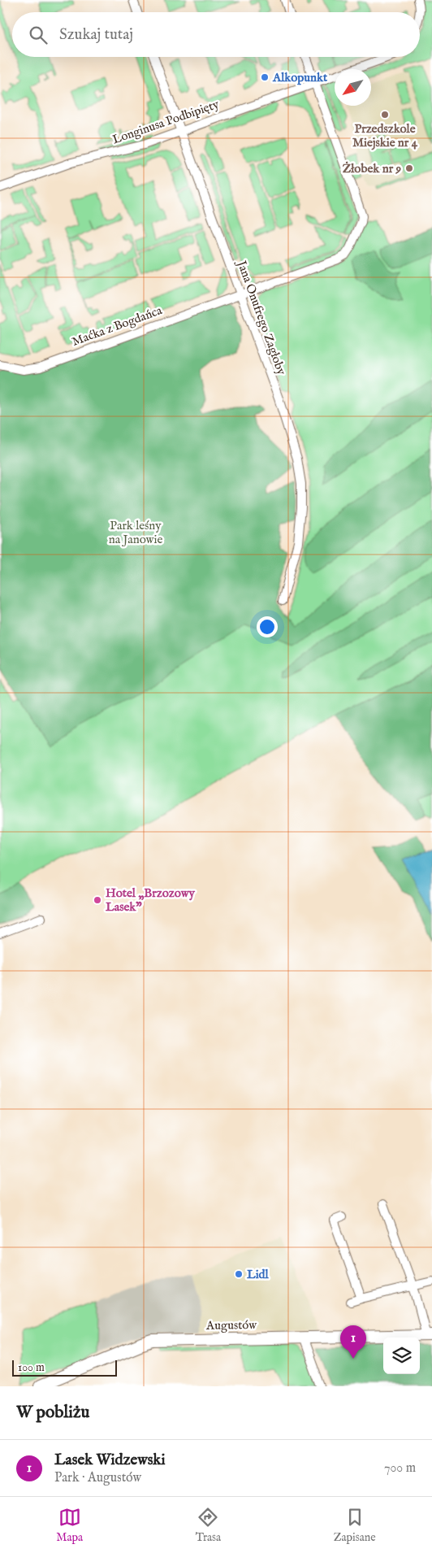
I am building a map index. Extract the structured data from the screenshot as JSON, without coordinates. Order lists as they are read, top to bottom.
{
  "streets": {
    "street": [
      "Longinusa Podbipięty",
      "Jana Onufrego Zagłoby",
      "Maćka z Bogdańca",
      "Augustów"
    ]
  },
  "crossings": [
    ["Longinusa Podbipięty", "Jana Onufrego Zagłoby"],
    ["Longinusa Podbipięty", "Maćka z Bogdańca"],
    ["Jana Onufrego Zagłoby", "Maćka z Bogdańca"]
  ],
  "parks": ["Park leśny na Janowie"],
  "places": [
    "Alkopunkt",
    "Przedszkole Miejskie nr 4",
    "Żłobek nr 9",
    "Hotel „Brzozowy Lasek”",
    "Lidl"
  ],
  "scale_bar": "100 m",
  "north": "bottom left",
  "page": {
    "search": "Szukaj tutaj",
    "pins": "1",
    "scale": "100 m",
    "heading": "W pobliżu",
    "list": [
      {
        "mark": "1",
        "name": "Lasek Widzewski",
        "note": "Park · Augustów",
        "value": "700 m"
      }
    ],
    "nav": ["Mapa", "Trasa", "Zapisane"]
  }
}
